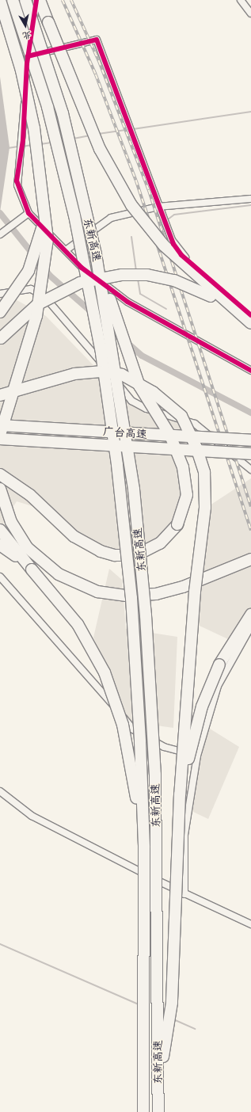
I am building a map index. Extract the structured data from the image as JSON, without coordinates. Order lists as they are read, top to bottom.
{
  "streets": {
    "highway": ["东新高速", "广台高速"]
  },
  "north": "bottom"
}
